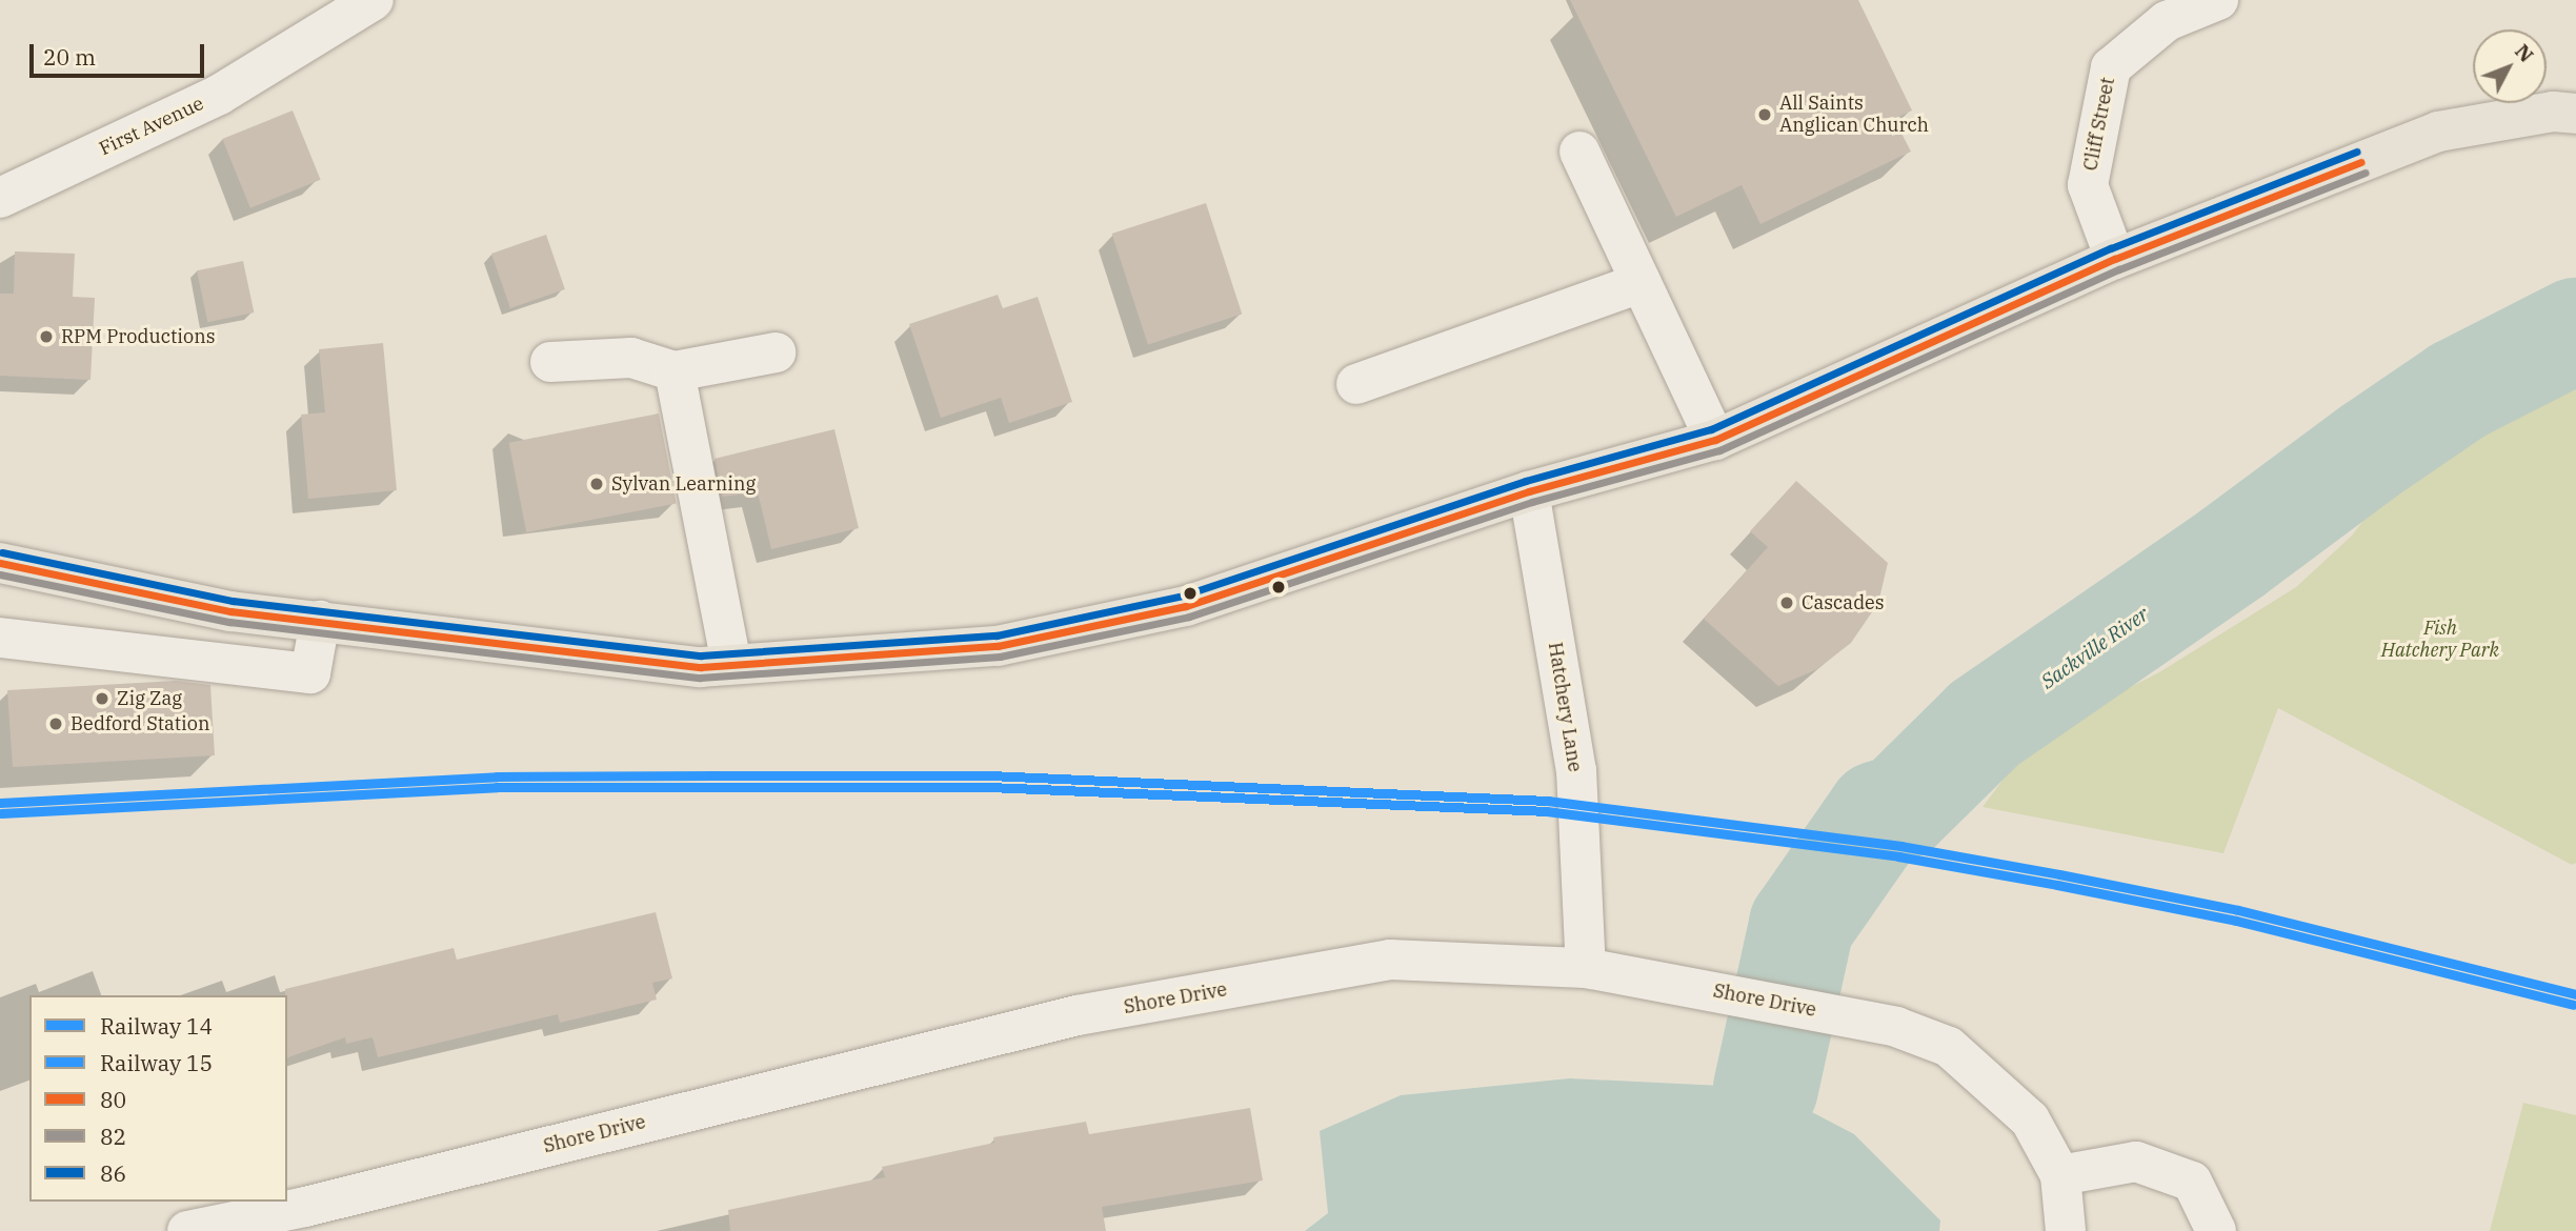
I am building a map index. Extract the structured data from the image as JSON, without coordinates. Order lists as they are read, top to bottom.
{
  "streets": {
    "street": [
      "Cliff Street",
      "First Avenue",
      "Hatchery Lane",
      "Shore Drive"
    ]
  },
  "crossings": [
    ["Hatchery Lane", "Shore Drive"]
  ],
  "water": ["Sackville River"],
  "parks": ["Fish Hatchery Park"],
  "places": [
    "All Saints Anglican Church",
    "RPM Productions",
    "Sylvan Learning",
    "Cascades",
    "Zig Zag",
    "Bedford Station"
  ],
  "lines": [
    "transit line 86",
    "transit line 80",
    "transit line 82",
    "rail line 14",
    "rail line 15"
  ],
  "legend": [
    "Railway 14",
    "Railway 15",
    "80",
    "82",
    "86"
  ],
  "scale_bar": "20 m",
  "north": "top right"
}
